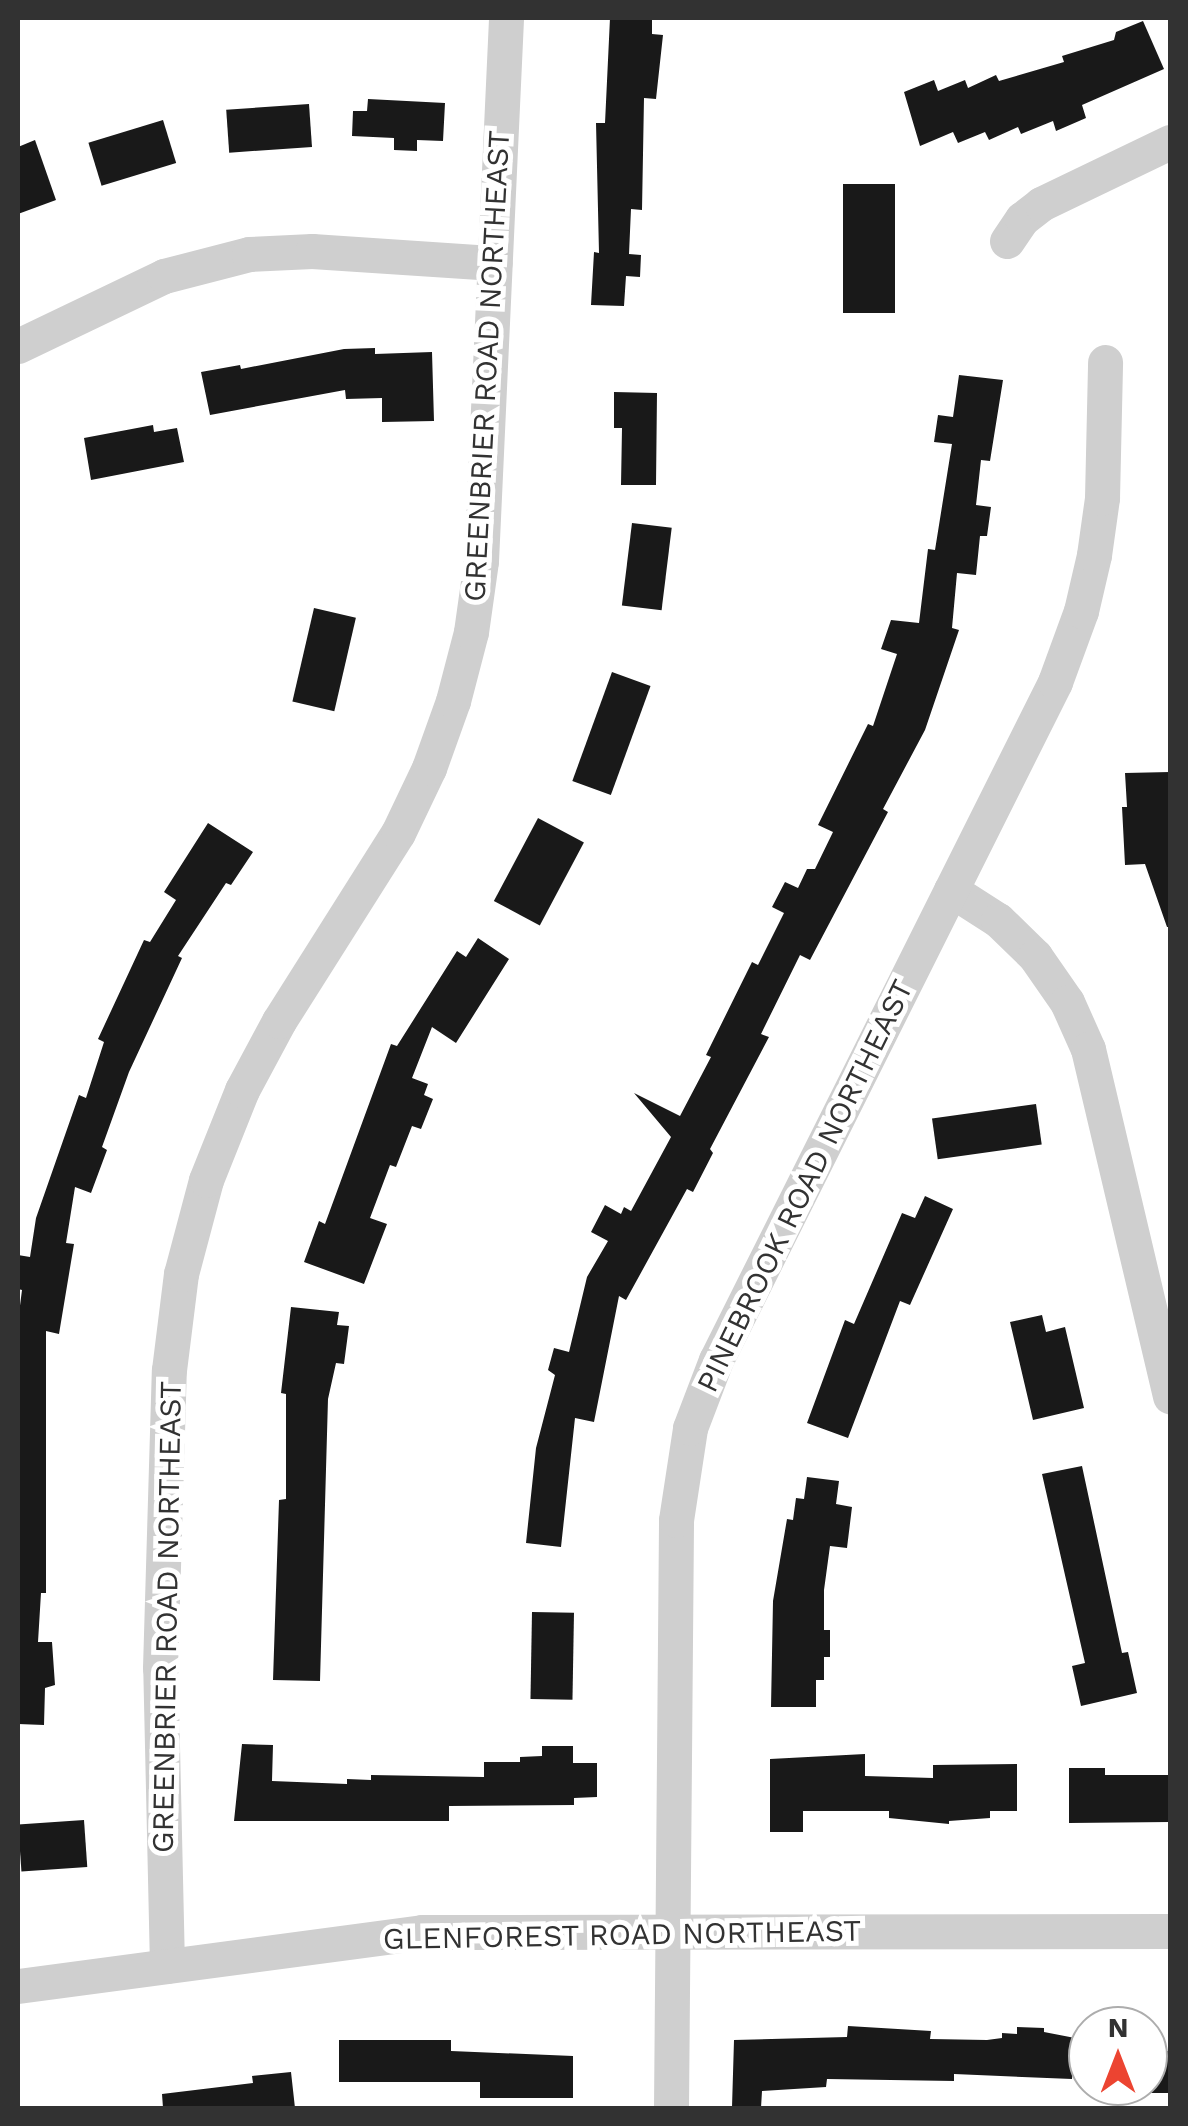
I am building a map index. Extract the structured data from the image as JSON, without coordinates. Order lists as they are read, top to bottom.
{
  "streets": {
    "street": ["GREENBRIER ROAD NORTHEAST", "PINEBROOK ROAD NORTHEAST", "GLENFOREST ROAD NORTHEAST"]
  },
  "crossings": [
    ["GREENBRIER ROAD NORTHEAST", "GLENFOREST ROAD NORTHEAST"],
    ["PINEBROOK ROAD NORTHEAST", "GLENFOREST ROAD NORTHEAST"]
  ],
  "north": "top"
}
